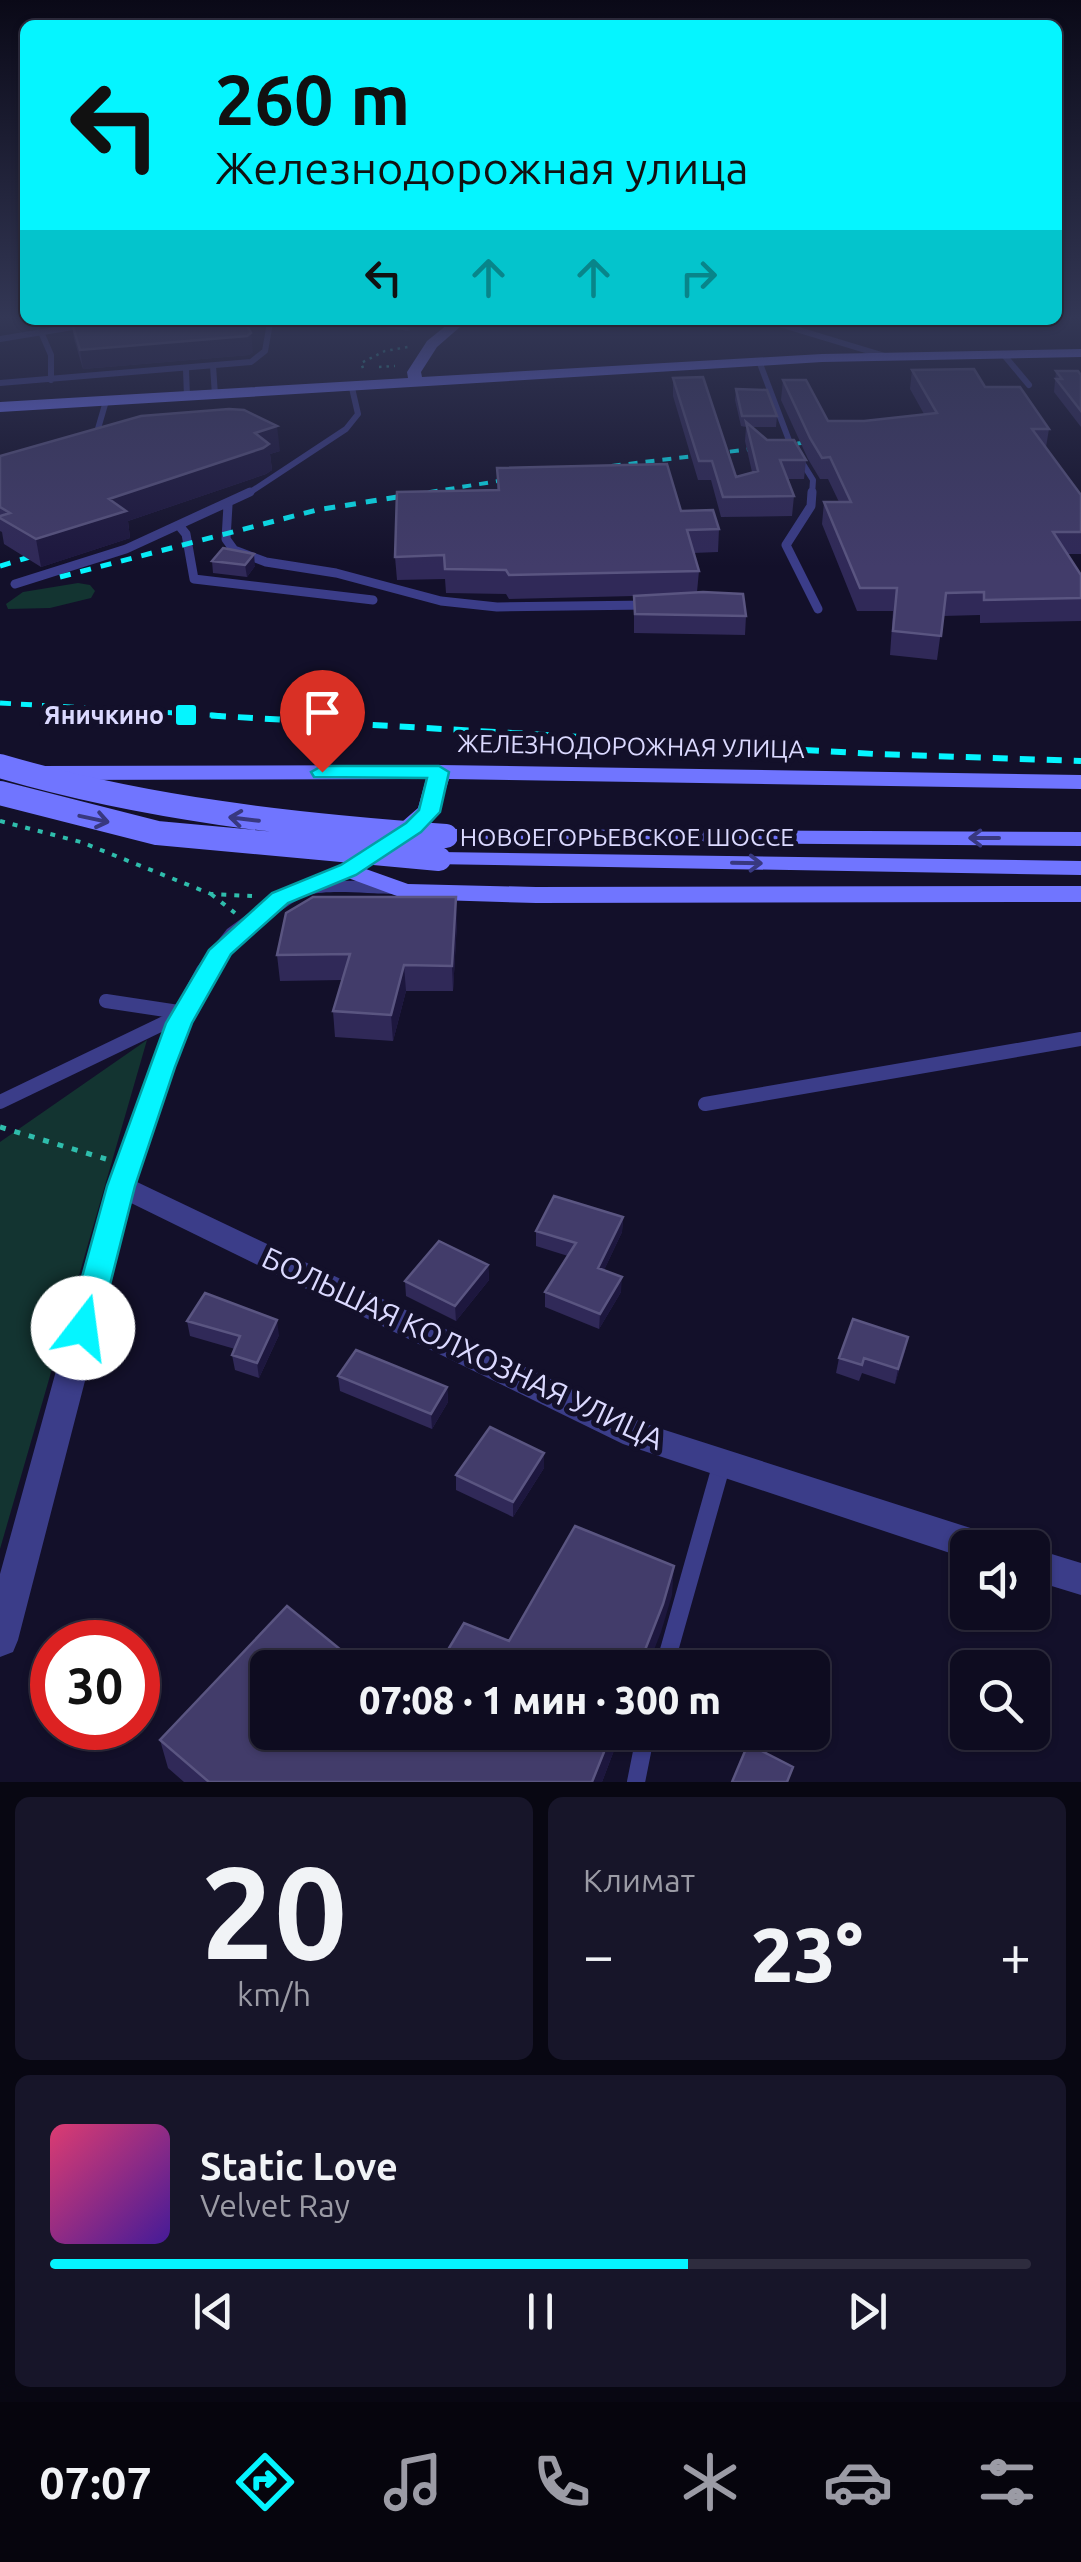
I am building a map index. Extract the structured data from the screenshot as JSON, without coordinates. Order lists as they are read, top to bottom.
{
  "streets": {
    "main road": ["ЖЕЛЕЗНОДОРОЖНАЯ УЛИЦА", "НОВОЕГОРЬЕВСКОЕ ШОССЕ"],
    "street": ["БОЛЬШАЯ КОЛХОЗНАЯ УЛИЦА"]
  },
  "crossings": [
    ["ЖЕЛЕЗНОДОРОЖНАЯ УЛИЦА", "НОВОЕГОРЬЕВСКОЕ ШОССЕ"]
  ],
  "places": {
    "transit": ["Яничкино"]
  },
  "page": {
    "turn": ["260 m", "Железнодорожная улица"],
    "limit": "30",
    "trip": "07:08 · 1 мин · 300 m",
    "tile": [
      ["20", "km/h"],
      "Климат"
    ],
    "heat": ["−", "23°", "+"],
    "song": ["Static Love", "Velvet Ray"],
    "tabs": "07:07"
  }
}
